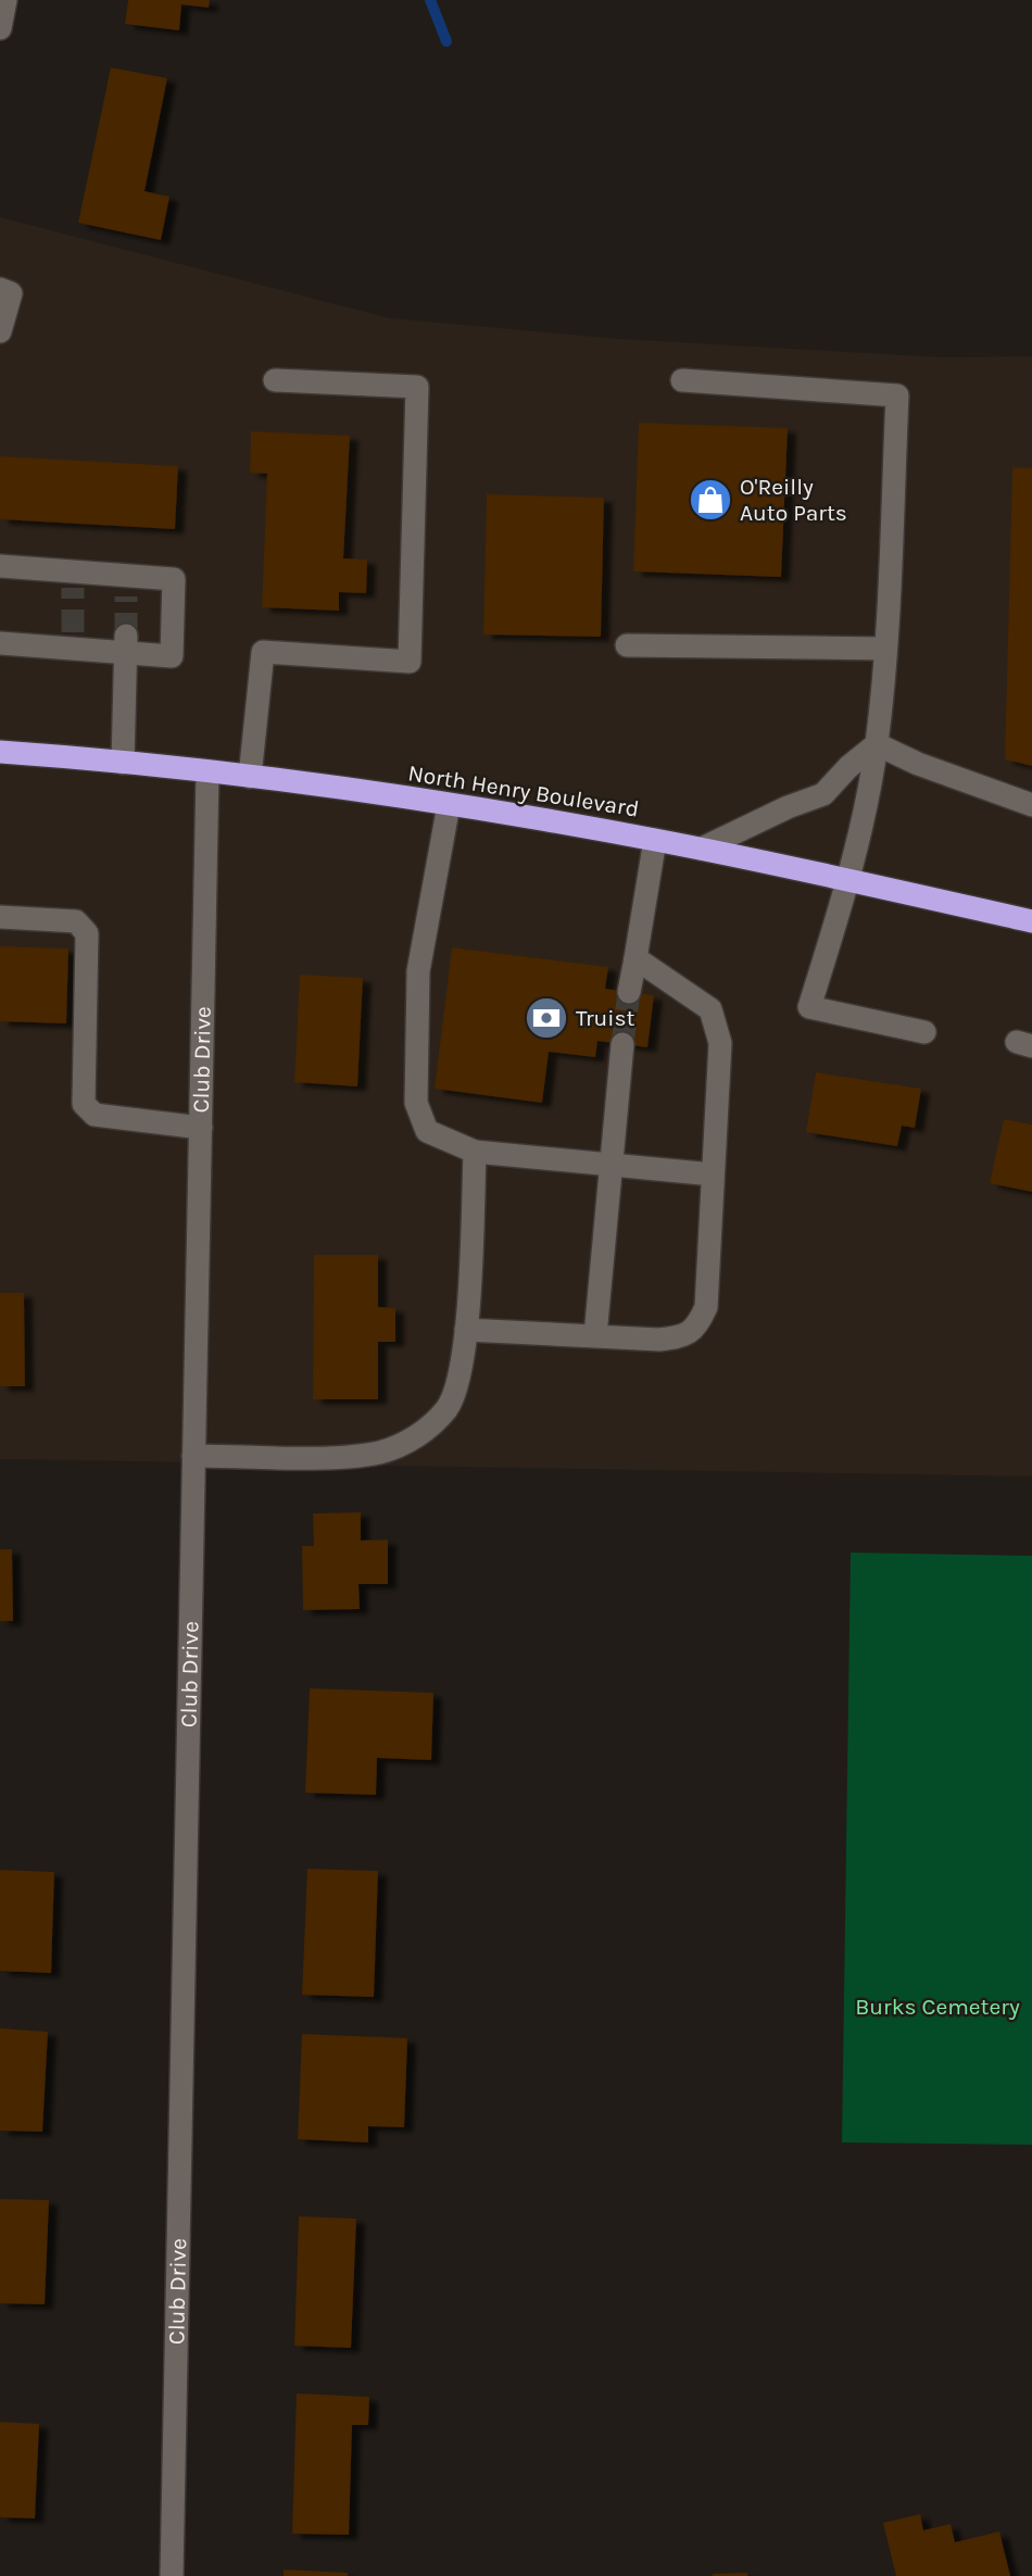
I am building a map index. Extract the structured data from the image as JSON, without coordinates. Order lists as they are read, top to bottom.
{
  "streets": {
    "highway": ["North Henry Boulevard"],
    "street": ["Club Drive"]
  },
  "crossings": [
    ["North Henry Boulevard", "Club Drive"]
  ],
  "parks": ["Burks Cemetery"],
  "places": {
    "shop": ["O'Reilly Auto Parts"],
    "bank": ["Truist"]
  }
}
